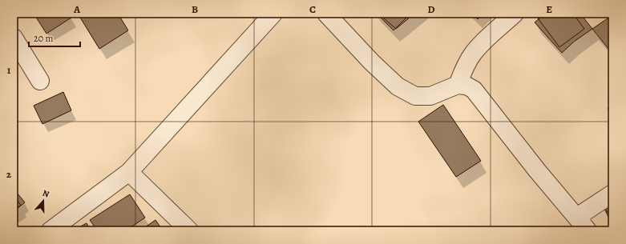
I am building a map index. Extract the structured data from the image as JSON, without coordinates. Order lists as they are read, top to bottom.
{
  "scale_bar": "20 m",
  "north": "top",
  "grid": {
    "columns": [
      "A",
      "B",
      "C",
      "D",
      "E"
    ],
    "rows": ["1", "2"]
  }
}
